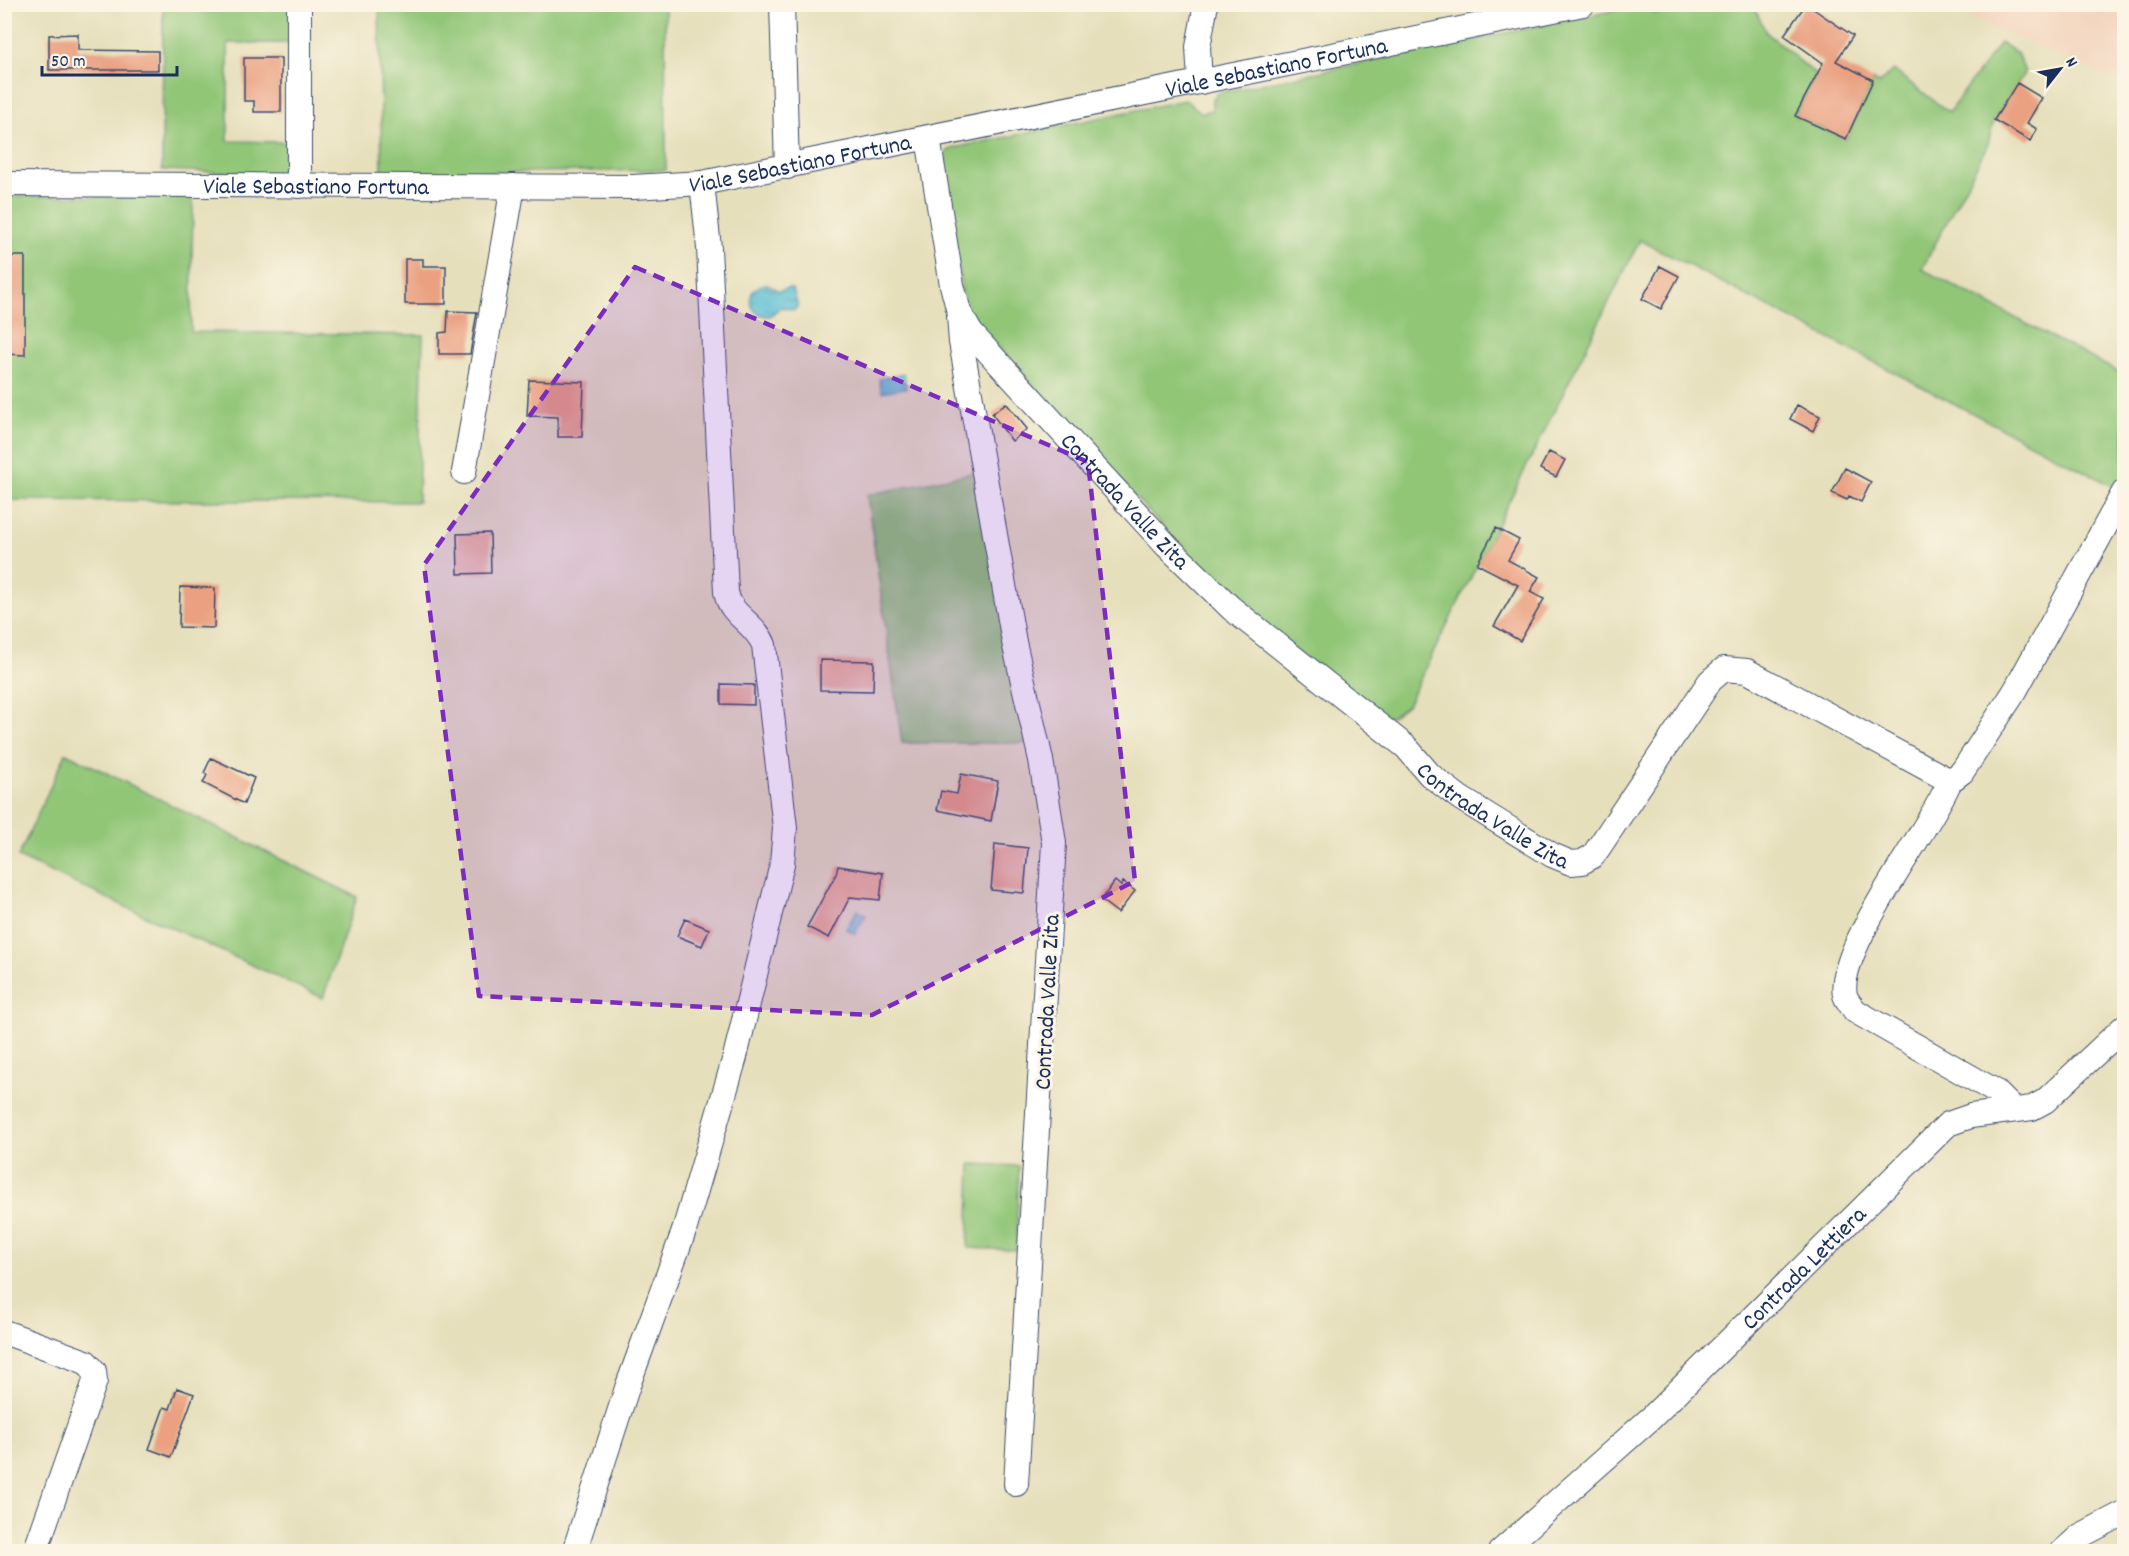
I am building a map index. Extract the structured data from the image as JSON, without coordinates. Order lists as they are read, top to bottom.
{
  "streets": {
    "street": ["Viale Sebastiano Fortuna", "Contrada Valle Zita", "Contrada Lettiera"]
  },
  "crossings": [
    ["Viale Sebastiano Fortuna", "Contrada Valle Zita"]
  ],
  "scale_bar": "50 m",
  "north": "top right"
}
